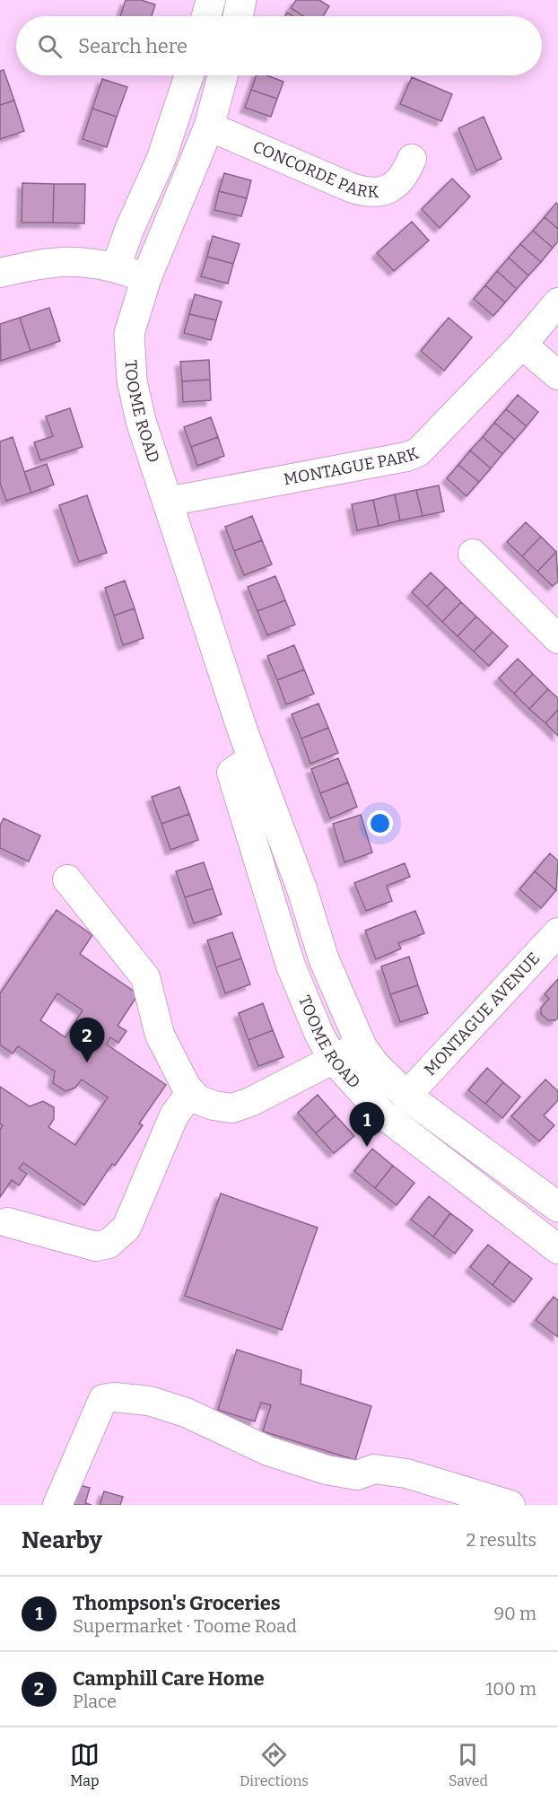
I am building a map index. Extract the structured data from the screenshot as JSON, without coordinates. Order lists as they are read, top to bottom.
{
  "streets": {
    "main road": ["TOOME ROAD"],
    "street": ["CONCORDE PARK", "MONTAGUE PARK", "MONTAGUE AVENUE"]
  },
  "crossings": [
    ["CONCORDE PARK", "TOOME ROAD"],
    ["TOOME ROAD", "MONTAGUE PARK"],
    ["TOOME ROAD", "MONTAGUE AVENUE"]
  ],
  "page": {
    "search": "Search here",
    "pins": ["2", "1"],
    "heading": ["Nearby", "2 results"],
    "list": [
      {
        "mark": "1",
        "name": "Thompson's Groceries",
        "note": "Supermarket · Toome Road",
        "value": "90 m"
      },
      {
        "mark": "2",
        "name": "Camphill Care Home",
        "note": "Place",
        "value": "100 m"
      }
    ],
    "nav": ["Map", "Directions", "Saved"]
  }
}
